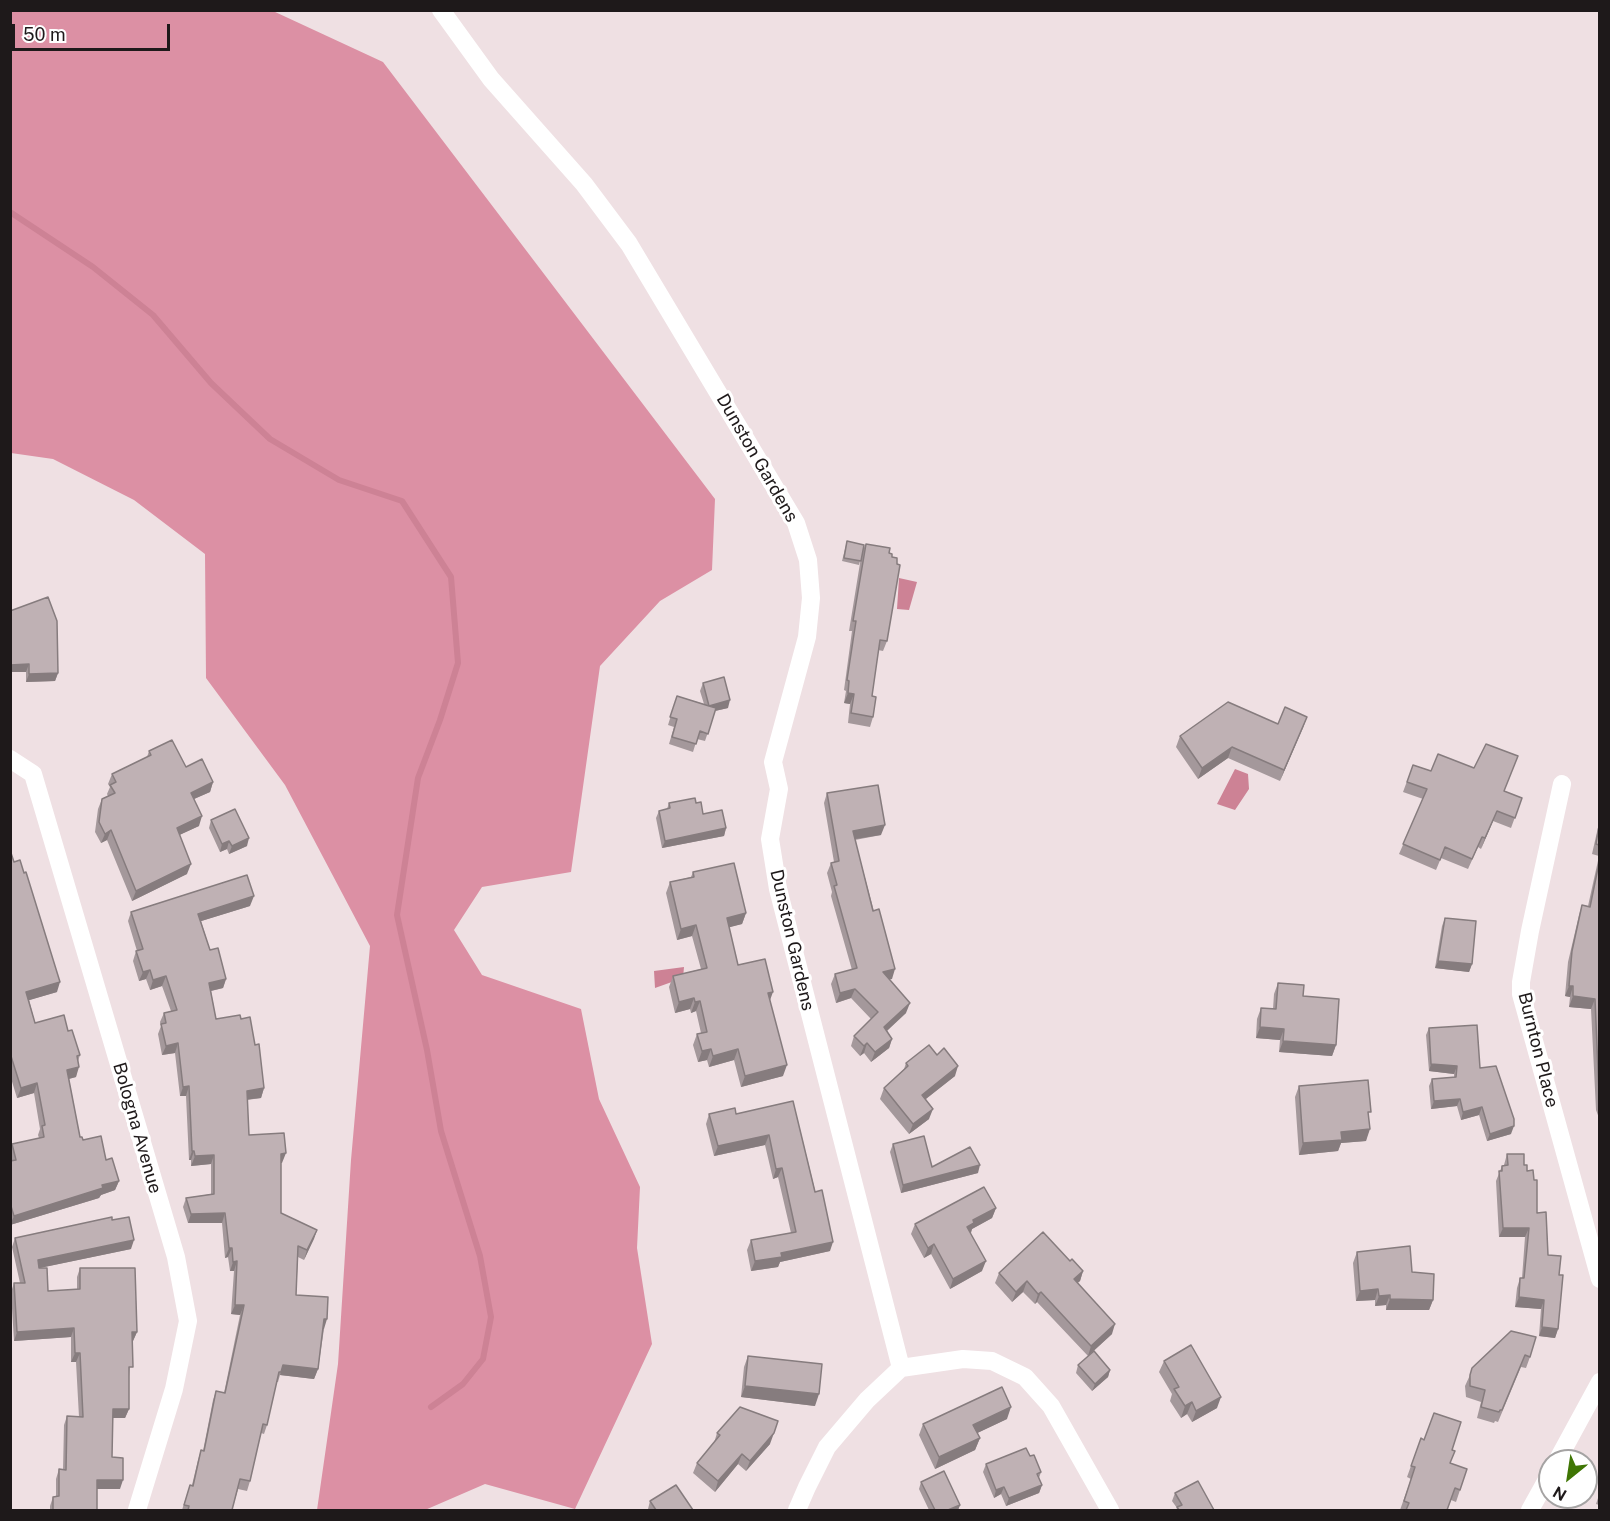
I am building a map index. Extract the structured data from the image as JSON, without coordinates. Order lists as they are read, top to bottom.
{
  "streets": {
    "street": ["Dunston Gardens", "Burnton Place", "Bologna Avenue"]
  },
  "scale_bar": "50 m",
  "north": "bottom left"
}
